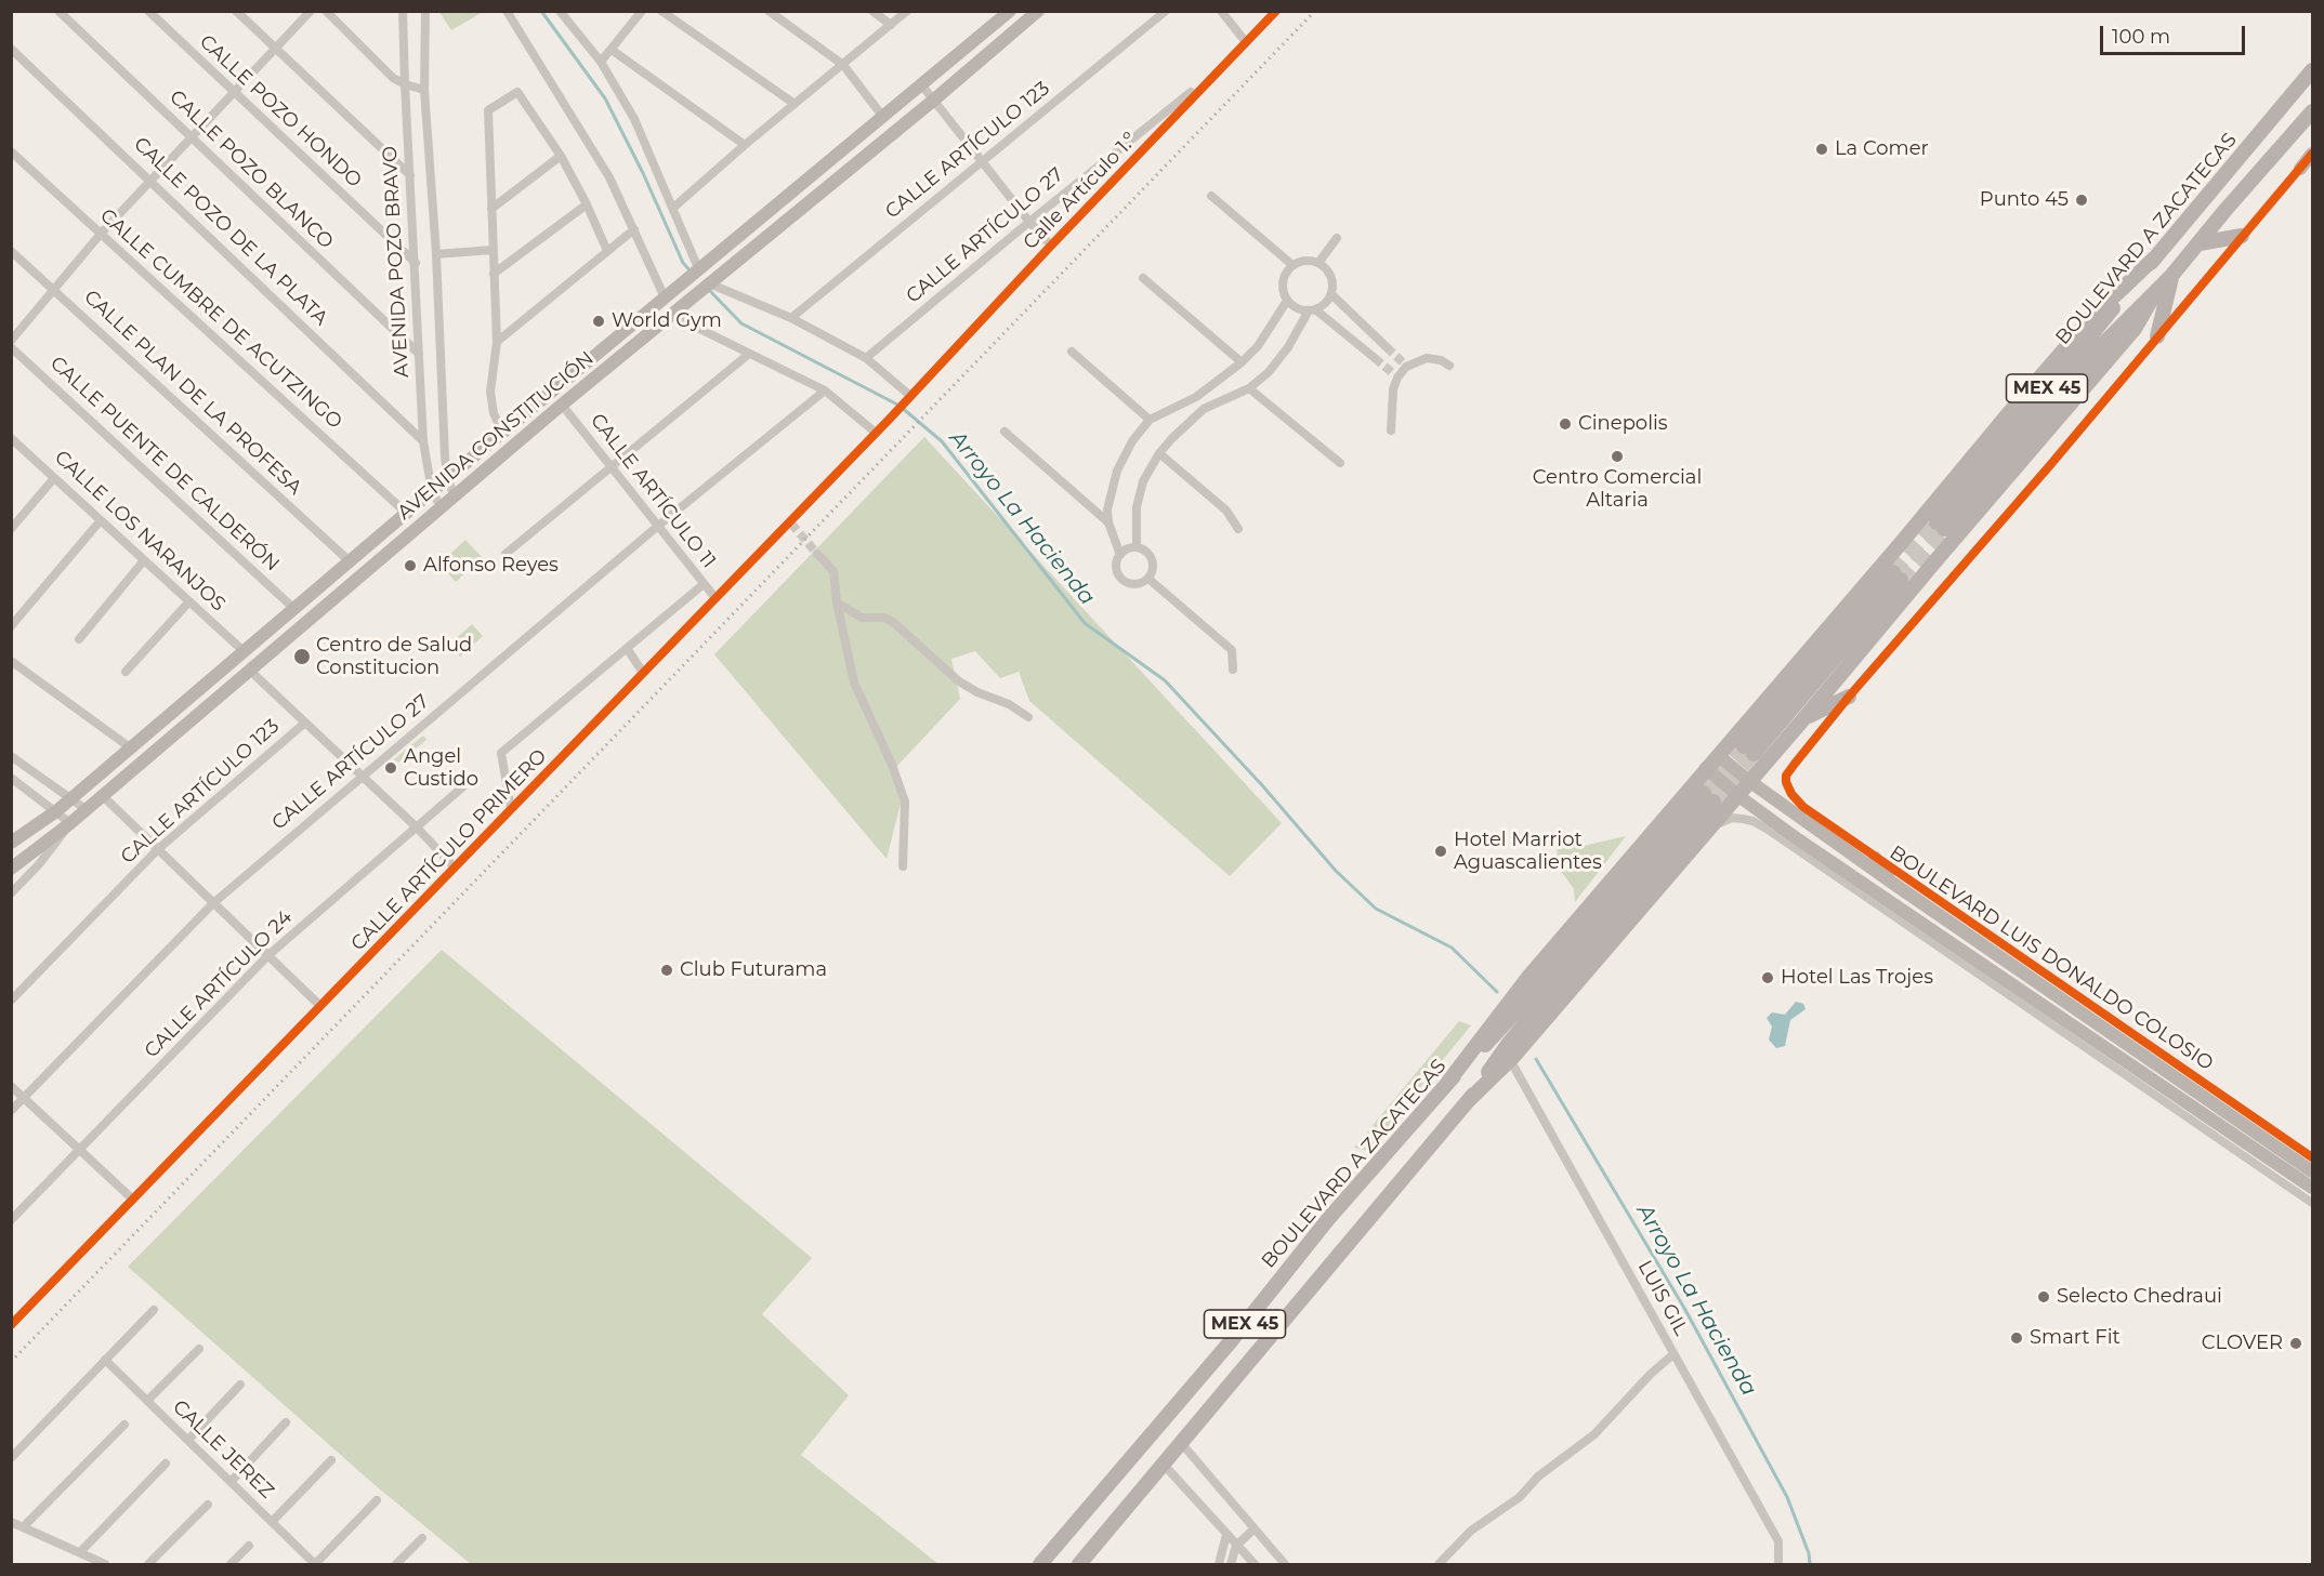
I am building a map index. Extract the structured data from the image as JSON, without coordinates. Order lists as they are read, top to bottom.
{
  "streets": {
    "main road": [
      "BOULEVARD A ZACATECAS",
      "MEX 45",
      "AVENIDA CONSTITUCIÓN",
      "BOULEVARD LUIS DONALDO COLOSIO"
    ],
    "street": [
      "CALLE POZO HONDO",
      "CALLE ARTÍCULO 123",
      "CALLE POZO BLANCO",
      "Calle Artículo 1.º",
      "CALLE POZO DE LA PLATA",
      "CALLE ARTÍCULO 27",
      "AVENIDA POZO BRAVO",
      "CALLE CUMBRE DE ACUTZINGO",
      "CALLE PLAN DE LA PROFESA",
      "CALLE PUENTE DE CALDERÓN",
      "CALLE ARTÍCULO 11",
      "CALLE LOS NARANJOS",
      "CALLE ARTÍCULO PRIMERO",
      "CALLE ARTÍCULO 24",
      "LUIS GIL",
      "CALLE JEREZ"
    ]
  },
  "crossings": [
    ["CALLE POZO HONDO", "AVENIDA POZO BRAVO"],
    ["CALLE POZO BLANCO", "AVENIDA POZO BRAVO"],
    ["Calle Artículo 1.º", "CALLE ARTÍCULO 27"],
    ["Calle Artículo 1.º", "CALLE ARTÍCULO PRIMERO"],
    ["CALLE POZO DE LA PLATA", "AVENIDA POZO BRAVO"],
    ["CALLE ARTÍCULO 27", "CALLE ARTÍCULO 11"],
    ["BOULEVARD A ZACATECAS", "LUIS GIL"],
    ["AVENIDA POZO BRAVO", "AVENIDA CONSTITUCIÓN"],
    ["CALLE CUMBRE DE ACUTZINGO", "AVENIDA CONSTITUCIÓN"],
    ["CALLE PLAN DE LA PROFESA", "AVENIDA CONSTITUCIÓN"],
    ["AVENIDA CONSTITUCIÓN", "CALLE PUENTE DE CALDERÓN"],
    ["AVENIDA CONSTITUCIÓN", "CALLE ARTÍCULO 11"],
    ["AVENIDA CONSTITUCIÓN", "CALLE LOS NARANJOS"],
    ["CALLE ARTÍCULO 11", "CALLE ARTÍCULO PRIMERO"]
  ],
  "water": ["Arroyo La Hacienda"],
  "places": [
    "La Comer",
    "Punto 45",
    "World Gym",
    "Cinepolis",
    "Centro Comercial Altaria",
    "Alfonso Reyes",
    "Centro de Salud Constitucion",
    "Angel Custido",
    "Hotel Marriot Aguascalientes",
    "Club Futurama",
    "Hotel Las Trojes",
    "Selecto Chedraui",
    "Smart Fit",
    "CLOVER"
  ],
  "scale_bar": "100 m"
}
